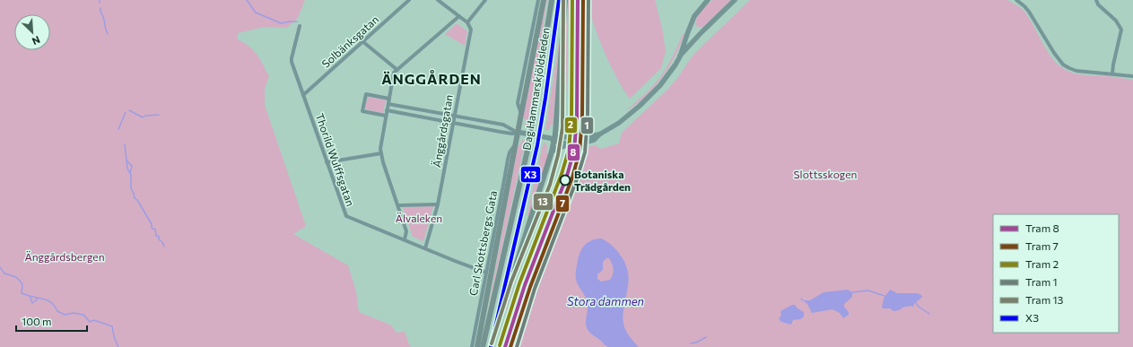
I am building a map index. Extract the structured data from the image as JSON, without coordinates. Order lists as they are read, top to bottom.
{
  "streets": {
    "main road": ["Dag Hammarskjöldsleden"],
    "street": [
      "Solbänksgatan",
      "Änggårdsgatan",
      "Thorild Wulffsgatan",
      "Carl Skottsbergs Gata"
    ]
  },
  "crossings": [
    ["Solbänksgatan", "Thorild Wulffsgatan"],
    ["Änggårdsgatan", "Thorild Wulffsgatan"],
    ["Thorild Wulffsgatan", "Carl Skottsbergs Gata"]
  ],
  "districts": ["ÄNGGÅRDEN"],
  "water": ["Stora dammen"],
  "parks": ["Slottsskogen", "Älvaleken", "Änggårdsbergen"],
  "places": ["Botaniska Trädgården"],
  "lines": [
    "tram line 8",
    "tram line 7",
    "tram line 2",
    "tram line 1",
    "tram line 13",
    "transit line X3"
  ],
  "legend": [
    "Tram 8",
    "Tram 7",
    "Tram 2",
    "Tram 1",
    "Tram 13",
    "X3"
  ],
  "scale_bar": "100 m",
  "north": "bottom right"
}
